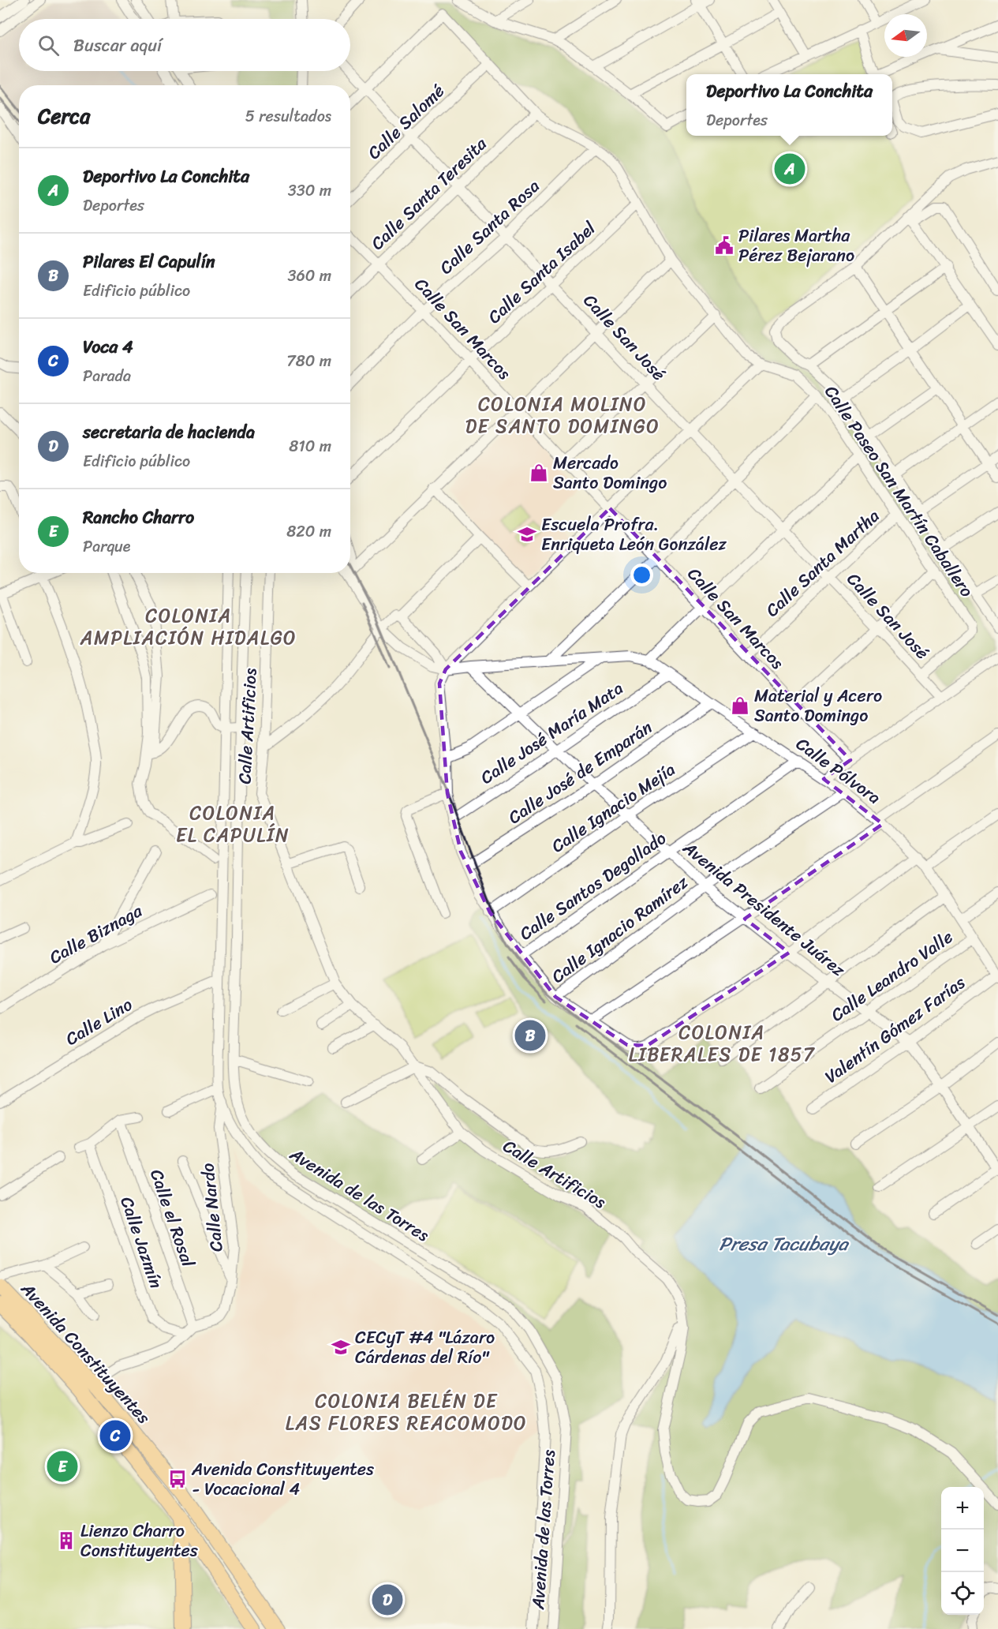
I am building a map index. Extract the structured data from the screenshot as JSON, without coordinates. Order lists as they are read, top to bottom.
{
  "streets": {
    "highway": ["Avenida Constituyentes"],
    "street": [
      "Calle Salomé",
      "Calle Santa Teresita",
      "Calle Santa Rosa",
      "Calle Santa Isabel",
      "Calle San Marcos",
      "Calle San José",
      "Calle Paseo San Martín Caballero",
      "Calle Santa Martha",
      "Calle Artificios",
      "Calle José María Mata",
      "Calle Pólvora",
      "Calle José de Emparán",
      "Calle Ignacio Mejía",
      "Calle Santos Degollado",
      "Avenida Presidente Juárez",
      "Calle Ignacio Ramírez",
      "Calle Biznaga",
      "Calle Leandro Valle",
      "Calle Lino",
      "Valentín Gómez Farías",
      "Avenida de las Torres",
      "Calle Nardo",
      "Calle el Rosal",
      "Calle Jazmín"
    ]
  },
  "crossings": [
    ["Calle Salomé", "Calle San José"],
    ["Calle Santa Teresita", "Calle San Marcos"],
    ["Calle Santa Teresita", "Calle San José"],
    ["Calle Santa Rosa", "Calle San Marcos"],
    ["Calle Santa Rosa", "Calle San José"],
    ["Calle Santa Rosa", "Calle Paseo San Martín Caballero"],
    ["Calle Santa Isabel", "Calle San Marcos"],
    ["Calle Santa Isabel", "Calle San José"],
    ["Calle Santa Isabel", "Calle Paseo San Martín Caballero"],
    ["Calle San Marcos", "Calle Santa Martha"],
    ["Calle San José", "Calle Paseo San Martín Caballero"],
    ["Calle San José", "Calle Santa Martha"],
    ["Calle Paseo San Martín Caballero", "Calle Santa Martha"],
    ["Calle José María Mata", "Calle Pólvora"],
    ["Calle José María Mata", "Avenida Presidente Juárez"],
    ["Calle Pólvora", "Calle José de Emparán"],
    ["Calle Pólvora", "Calle Ignacio Mejía"],
    ["Calle Pólvora", "Calle Santos Degollado"],
    ["Calle Pólvora", "Avenida Presidente Juárez"],
    ["Calle Pólvora", "Calle Ignacio Ramírez"],
    ["Calle Pólvora", "Calle Leandro Valle"],
    ["Calle Pólvora", "Valentín Gómez Farías"],
    ["Calle José de Emparán", "Avenida Presidente Juárez"],
    ["Calle Ignacio Mejía", "Avenida Presidente Juárez"],
    ["Calle Santos Degollado", "Avenida Presidente Juárez"],
    ["Avenida Presidente Juárez", "Calle Ignacio Ramírez"],
    ["Avenida Presidente Juárez", "Calle Leandro Valle"],
    ["Avenida Presidente Juárez", "Valentín Gómez Farías"],
    ["Calle Lino", "Avenida de las Torres"],
    ["Avenida de las Torres", "Calle Nardo"],
    ["Calle Nardo", "Calle el Rosal"]
  ],
  "districts": [
    "COLONIA MOLINO DE SANTO DOMINGO",
    "COLONIA AMPLIACIÓN HIDALGO",
    "COLONIA EL CAPULÍN",
    "COLONIA LIBERALES DE 1857",
    "COLONIA BELÉN DE LAS FLORES REACOMODO"
  ],
  "water": ["Presa Tacubaya"],
  "places": {
    "public building": ["Pilares Martha Pérez Bejarano"],
    "shop": ["Mercado Santo Domingo", "Material y Acero Santo Domingo"],
    "school or university": ["Escuela Profra. Enriqueta León González", "CECyT #4 \"Lázaro Cárdenas del Río\""],
    "bus stop": ["Avenida Constituyentes - Vocacional 4"],
    "building": ["Lienzo Charro Constituyentes"]
  },
  "north": "left",
  "page": {
    "search": "Buscar aquí",
    "popup": ["Deportivo La Conchita", "Deportes"],
    "heading": ["Cerca", "5 resultados"],
    "list": [
      {
        "mark": "A",
        "name": "Deportivo La Conchita",
        "note": "Deportes",
        "value": "330 m"
      },
      {
        "mark": "B",
        "name": "Pilares El Capulín",
        "note": "Edificio público",
        "value": "360 m"
      },
      {
        "mark": "C",
        "name": "Voca 4",
        "note": "Parada",
        "value": "780 m"
      },
      {
        "mark": "D",
        "name": "secretaria de hacienda",
        "note": "Edificio público",
        "value": "810 m"
      },
      {
        "mark": "E",
        "name": "Rancho Charro",
        "note": "Parque",
        "value": "820 m"
      }
    ],
    "pins": [
      "A",
      "B",
      "C",
      "E",
      "D"
    ],
    "map_buttons": ["+", "−"]
  }
}
